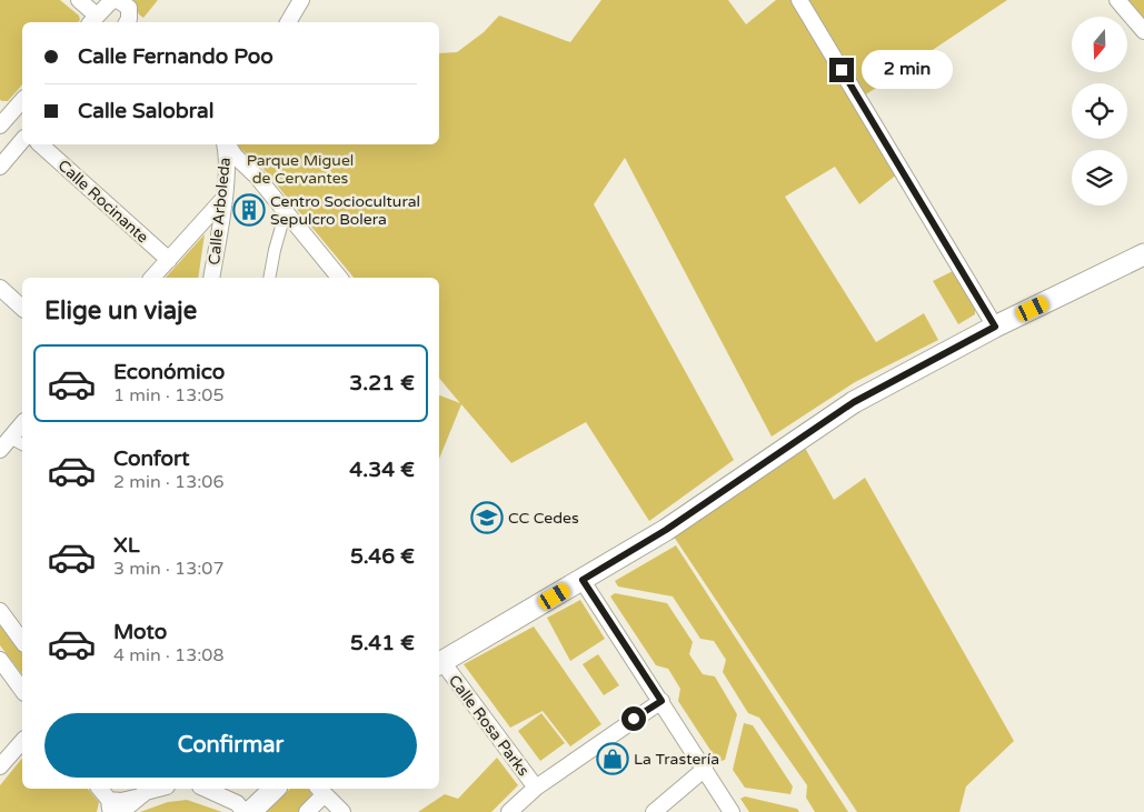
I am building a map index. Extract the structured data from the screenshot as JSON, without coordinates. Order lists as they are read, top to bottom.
{
  "streets": {
    "street": ["Calle Rocinante", "Calle Arboleda", "Calle Rosa Parks"]
  },
  "parks": ["Parque Miguel de Cervantes"],
  "places": {
    "building": ["Centro Sociocultural Sepulcro Bolera"],
    "school or university": ["CC Cedes"],
    "shop": ["La Trastería"]
  },
  "north": "bottom",
  "page": {
    "banner": ["Calle Fernando Poo", "Calle Salobral"],
    "bubble": "2 min",
    "heading": "Elige un viaje",
    "list": [
      {
        "name": "Económico",
        "note": "1 min · 13:05",
        "value": "3.21 €"
      },
      {
        "name": "Confort",
        "note": "2 min · 13:06",
        "value": "4.34 €"
      },
      {
        "name": "XL",
        "note": "3 min · 13:07",
        "value": "5.46 €"
      },
      {
        "name": "Moto",
        "note": "4 min · 13:08",
        "value": "5.41 €"
      }
    ],
    "buttons": "Confirmar"
  }
}
